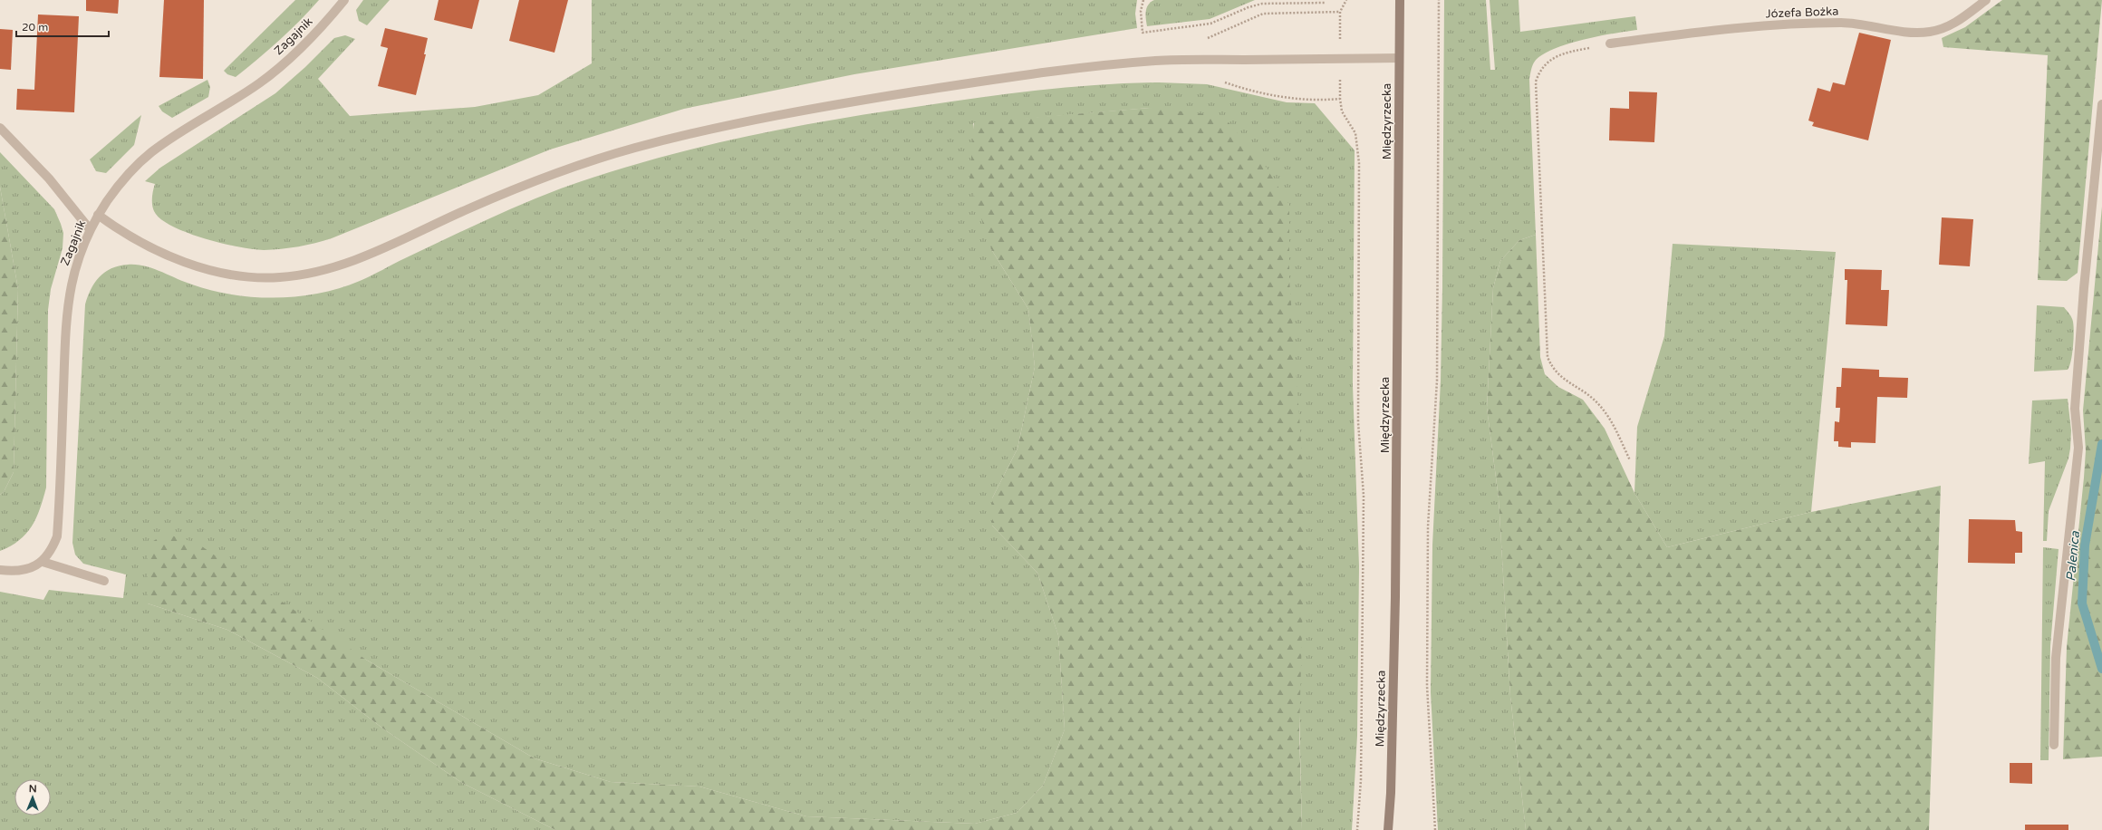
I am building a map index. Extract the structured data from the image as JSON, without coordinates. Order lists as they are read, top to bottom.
{
  "streets": {
    "main road": ["Międzyrzecka"],
    "street": ["Józefa Bożka", "Zagajnik"]
  },
  "water": ["Palenica"],
  "scale_bar": "20 m",
  "north": "top"
}
